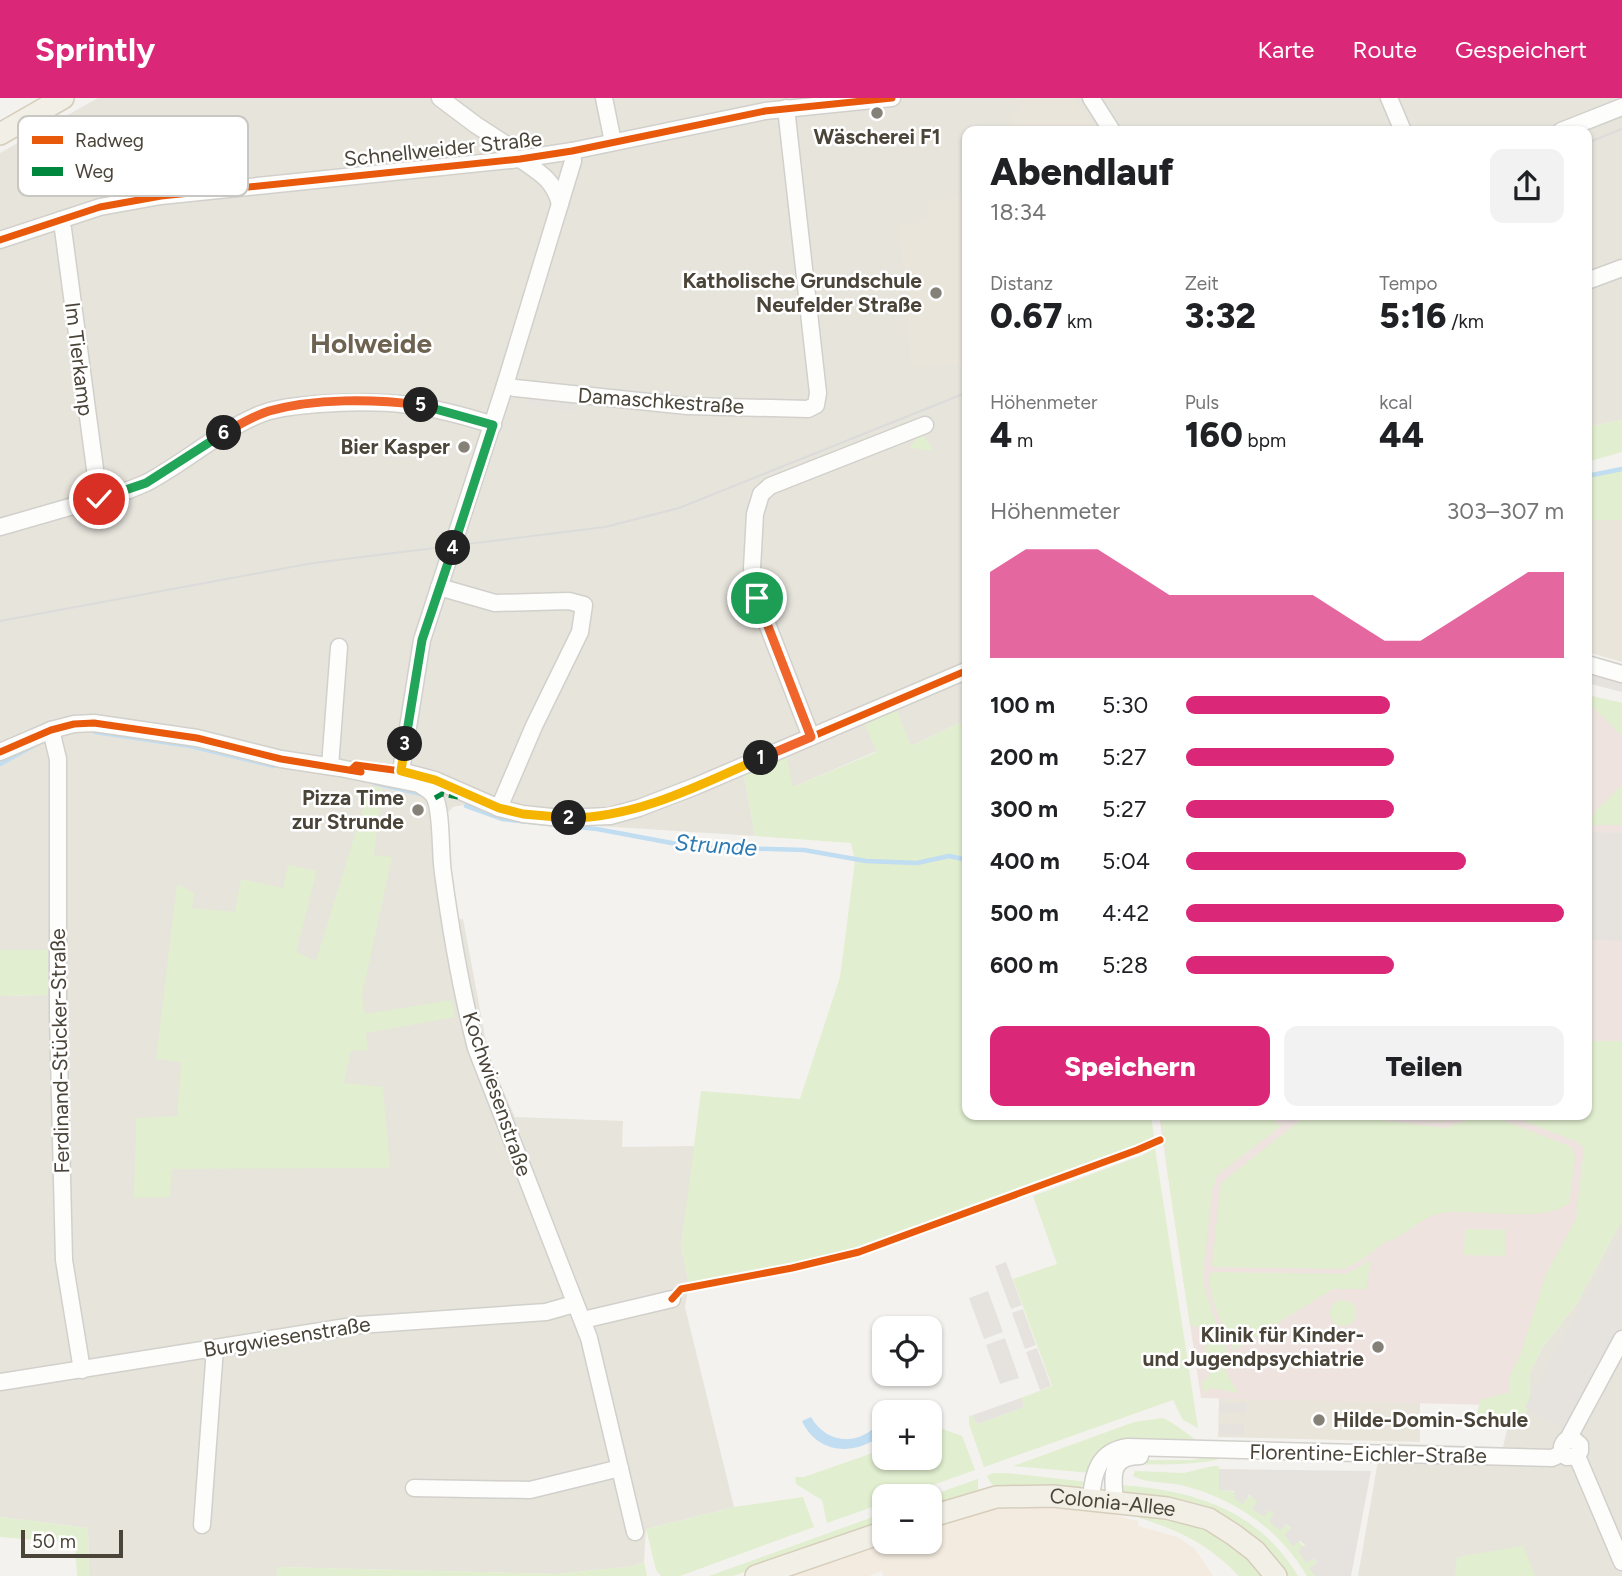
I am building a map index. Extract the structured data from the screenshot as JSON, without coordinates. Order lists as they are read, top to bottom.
{
  "streets": {
    "main road": ["Colonia-Allee"],
    "street": [
      "Schnellweider Straße",
      "Im Tierkamp",
      "Damaschkestraße",
      "Ferdinand-Stücker-Straße",
      "Kochwiesenstraße",
      "Burgwiesenstraße",
      "Florentine-Eichler-Straße"
    ]
  },
  "crossings": [
    ["Schnellweider Straße", "Im Tierkamp"],
    ["Schnellweider Straße", "Damaschkestraße"],
    ["Ferdinand-Stücker-Straße", "Burgwiesenstraße"],
    ["Kochwiesenstraße", "Burgwiesenstraße"],
    ["Florentine-Eichler-Straße", "Colonia-Allee"]
  ],
  "districts": ["Holweide"],
  "water": ["Strunde"],
  "places": [
    "Wäscherei F1",
    "Katholische Grundschule Neufelder Straße",
    "Bier Kasper",
    "Pizza Time zur Strunde",
    "Klinik für Kinder- und Jugendpsychiatrie",
    "Hilde-Domin-Schule"
  ],
  "legend": ["Radweg", "Weg"],
  "scale_bar": "50 m",
  "page": {
    "header": "Sprintly",
    "nav": ["Karte", "Route", "Gespeichert"],
    "heading": ["Abendlauf", "18:34"],
    "stats": [
      ["Distanz", "0.67 km"],
      ["Zeit", "3:32"],
      ["Tempo", "5:16 /km"],
      ["Höhenmeter", "4 m"],
      ["Puls", "160 bpm"],
      ["kcal", "44"]
    ],
    "pins": [
      "5",
      "6",
      "4",
      "3",
      "1",
      "2"
    ],
    "chart": ["Höhenmeter", "303–307 m"],
    "list": [
      {
        "name": "100 m",
        "note": "5:30"
      },
      {
        "name": "200 m",
        "note": "5:27"
      },
      {
        "name": "300 m",
        "note": "5:27"
      },
      {
        "name": "400 m",
        "note": "5:04"
      },
      {
        "name": "500 m",
        "note": "4:42"
      },
      {
        "name": "600 m",
        "note": "5:28"
      }
    ],
    "buttons": ["Speichern", "Teilen"],
    "map_buttons": ["+", "−"],
    "scale": "50 m"
  }
}
